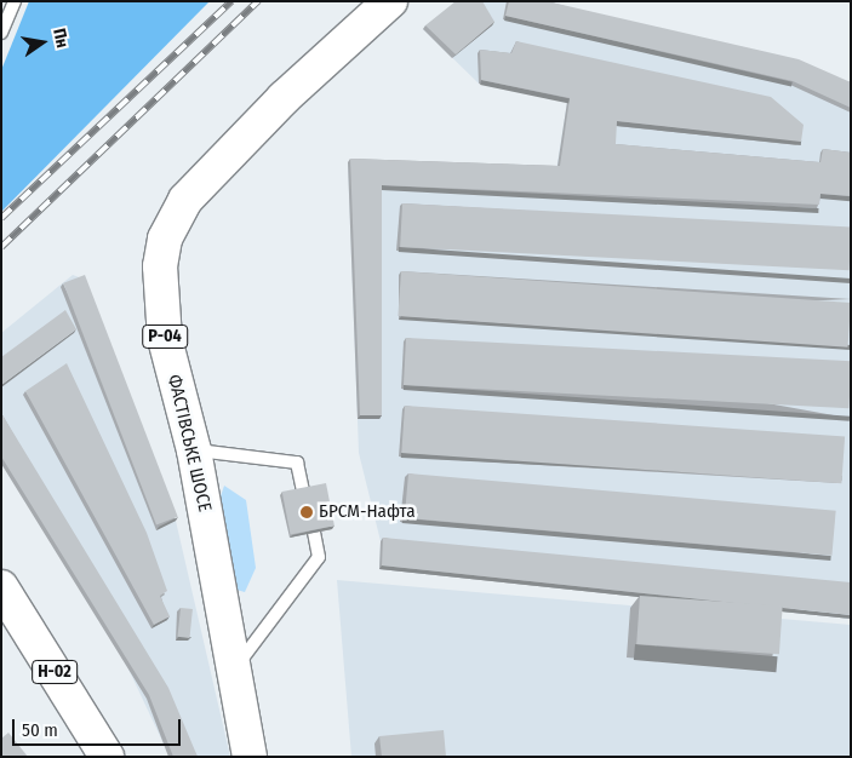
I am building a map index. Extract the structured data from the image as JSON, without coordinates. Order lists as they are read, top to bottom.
{
  "streets": {
    "main road": ["Р-04", "ФАСТІВСЬКЕ ШОСЕ", "Н-02"]
  },
  "places": ["БРСМ-Нафта"],
  "scale_bar": "50 m",
  "north": "right"
}
